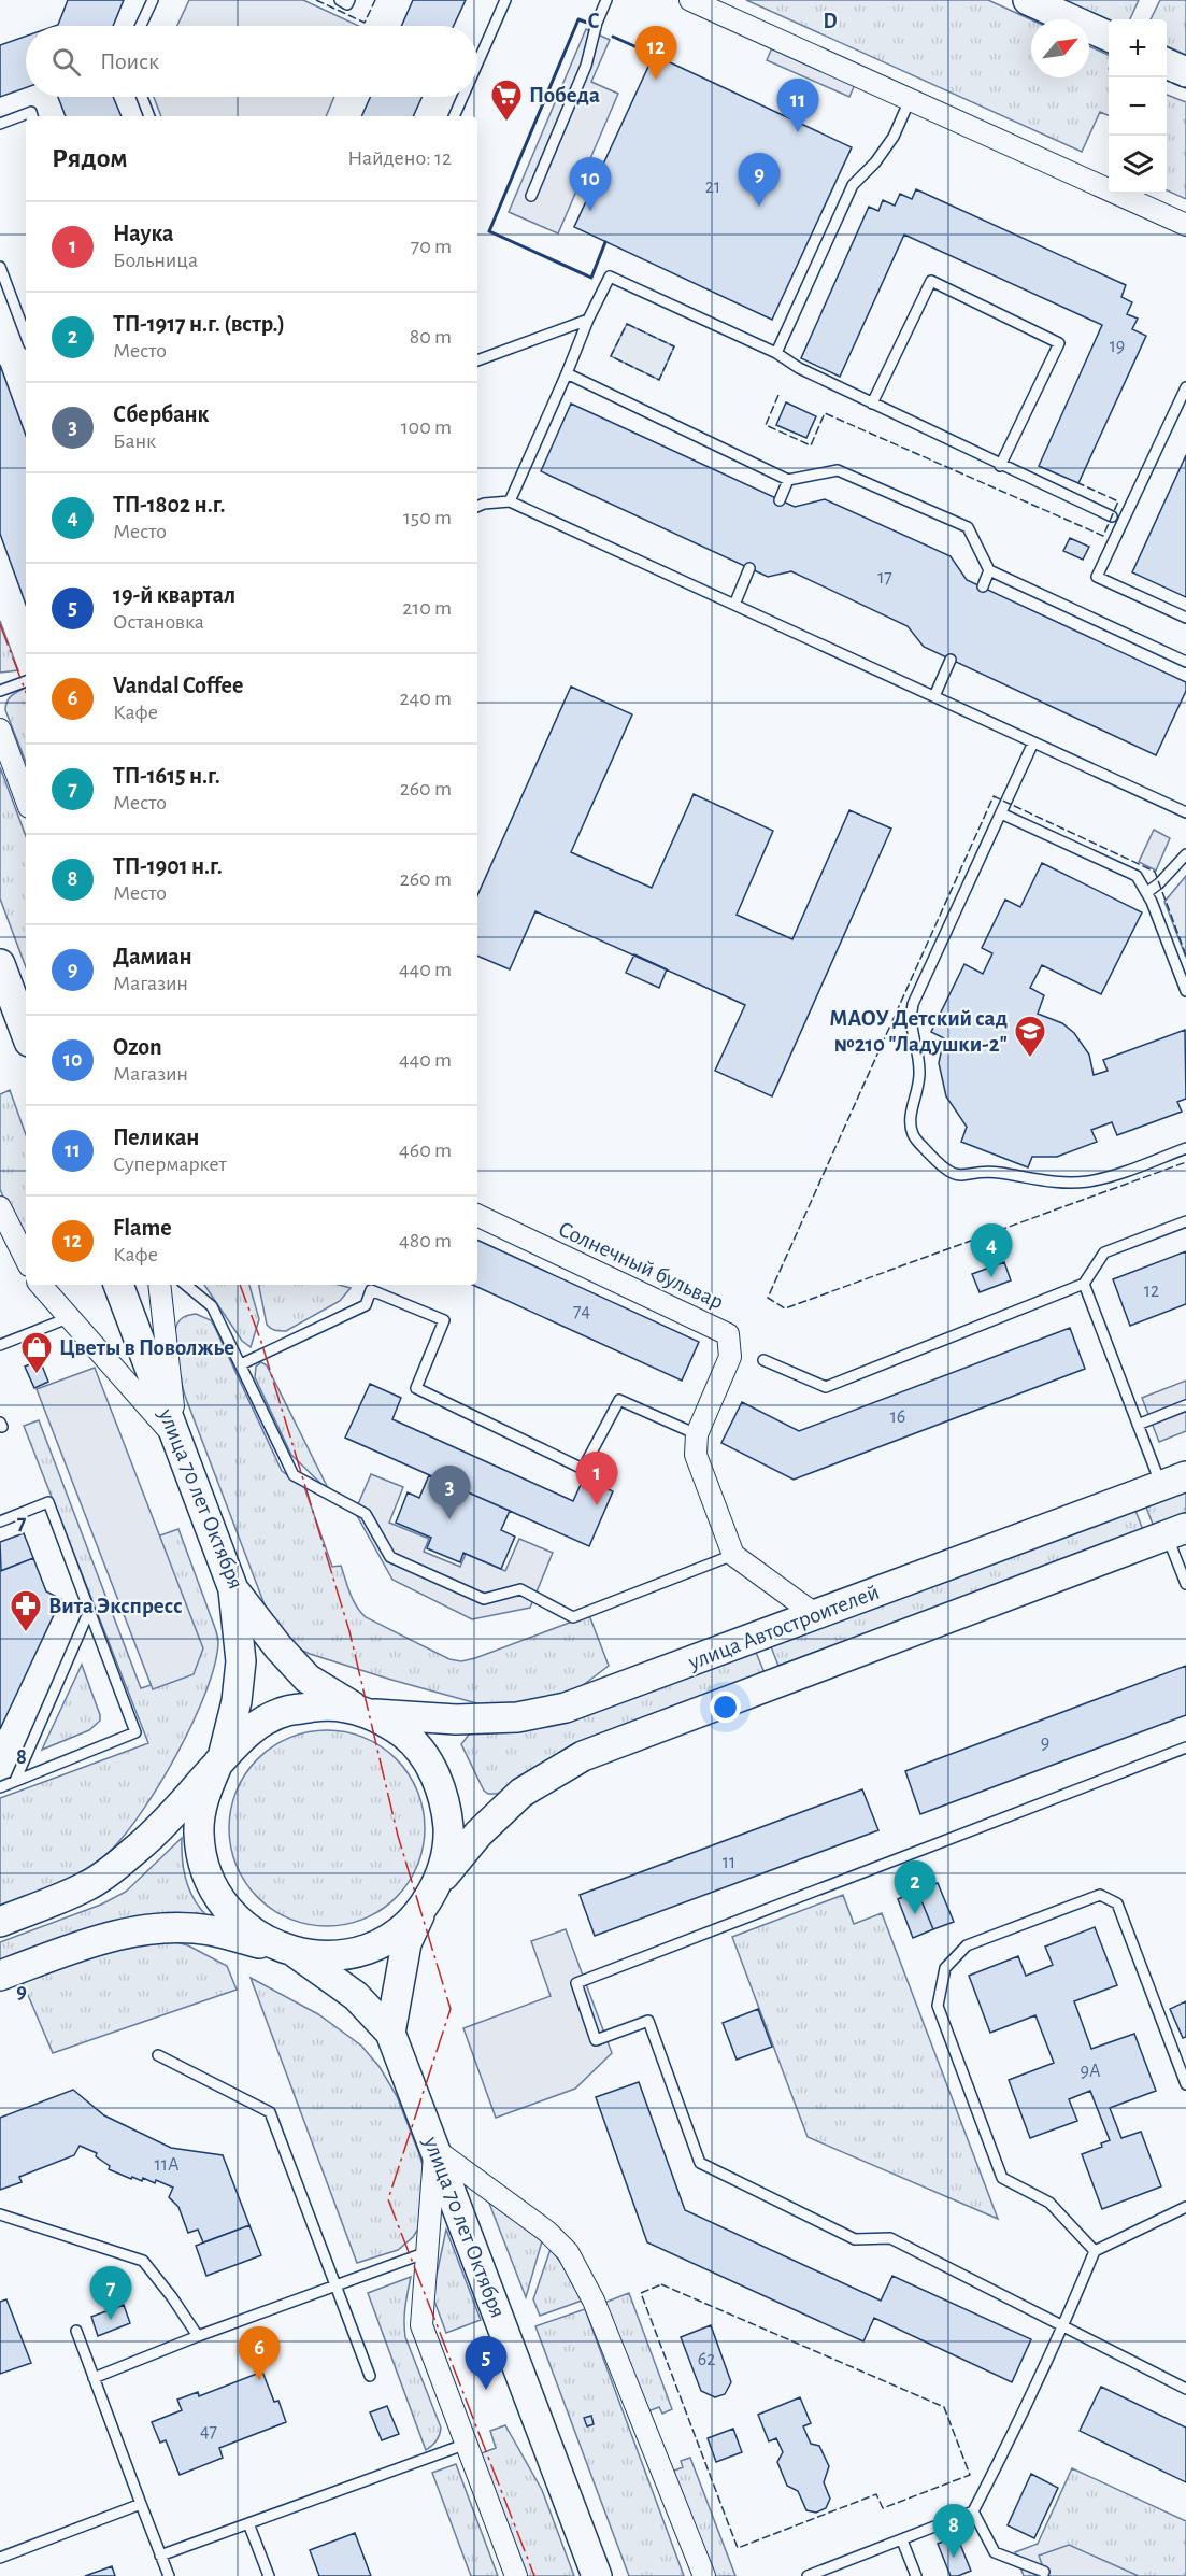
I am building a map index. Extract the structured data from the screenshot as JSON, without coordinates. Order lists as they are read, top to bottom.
{
  "streets": {
    "main road": ["улица 70 лет Октября", "улица Автостроителей"],
    "street": ["Солнечный бульвар"]
  },
  "crossings": [
    ["улица 70 лет Октября", "улица Автостроителей"]
  ],
  "places": {
    "supermarket": ["Победа"],
    "school or university": ["МАОУ Детский сад №210 \"Ладушки-2\""],
    "shop": ["Цветы в Поволжье"],
    "pharmacy": ["Вита Экспресс"]
  },
  "house_numbers": [
    "21",
    "19",
    "17",
    "12",
    "74",
    "16",
    "9",
    "11",
    "9А",
    "11А",
    "62",
    "47"
  ],
  "north": "top right",
  "page": {
    "map_buttons": ["+", "−"],
    "pins": [
      "12",
      "11",
      "9",
      "10",
      "4",
      "1",
      "3",
      "2",
      "7",
      "6",
      "5",
      "8"
    ],
    "search": "Поиск",
    "heading": ["Рядом", "Найдено: 12"],
    "list": [
      {
        "mark": "1",
        "name": "Наука",
        "note": "Больница",
        "value": "70 m"
      },
      {
        "mark": "2",
        "name": "ТП-1917 н.г. (встр.)",
        "note": "Место",
        "value": "80 m"
      },
      {
        "mark": "3",
        "name": "Сбербанк",
        "note": "Банк",
        "value": "100 m"
      },
      {
        "mark": "4",
        "name": "ТП-1802 н.г.",
        "note": "Место",
        "value": "150 m"
      },
      {
        "mark": "5",
        "name": "19-й квартал",
        "note": "Остановка",
        "value": "210 m"
      },
      {
        "mark": "6",
        "name": "Vandal Coffee",
        "note": "Кафе",
        "value": "240 m"
      },
      {
        "mark": "7",
        "name": "ТП-1615 н.г.",
        "note": "Место",
        "value": "260 m"
      },
      {
        "mark": "8",
        "name": "ТП-1901 н.г.",
        "note": "Место",
        "value": "260 m"
      },
      {
        "mark": "9",
        "name": "Дамиан",
        "note": "Магазин",
        "value": "440 m"
      },
      {
        "mark": "10",
        "name": "Ozon",
        "note": "Магазин",
        "value": "440 m"
      },
      {
        "mark": "11",
        "name": "Пеликан",
        "note": "Супермаркет",
        "value": "460 m"
      },
      {
        "mark": "12",
        "name": "Flame",
        "note": "Кафе",
        "value": "480 m"
      }
    ]
  },
  "grid": {
    "columns": ["C", "D"],
    "rows": ["7", "8", "9"]
  }
}
